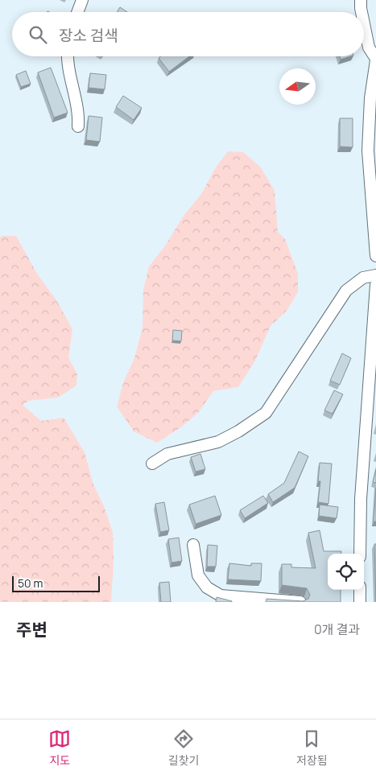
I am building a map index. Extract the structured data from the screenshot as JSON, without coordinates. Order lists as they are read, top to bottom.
{
  "scale_bar": "50 m",
  "north": "left",
  "page": {
    "search": "장소 검색",
    "scale": "50 m",
    "heading": ["주변", "0개 결과"],
    "nav": ["지도", "길찾기", "저장됨"]
  }
}
